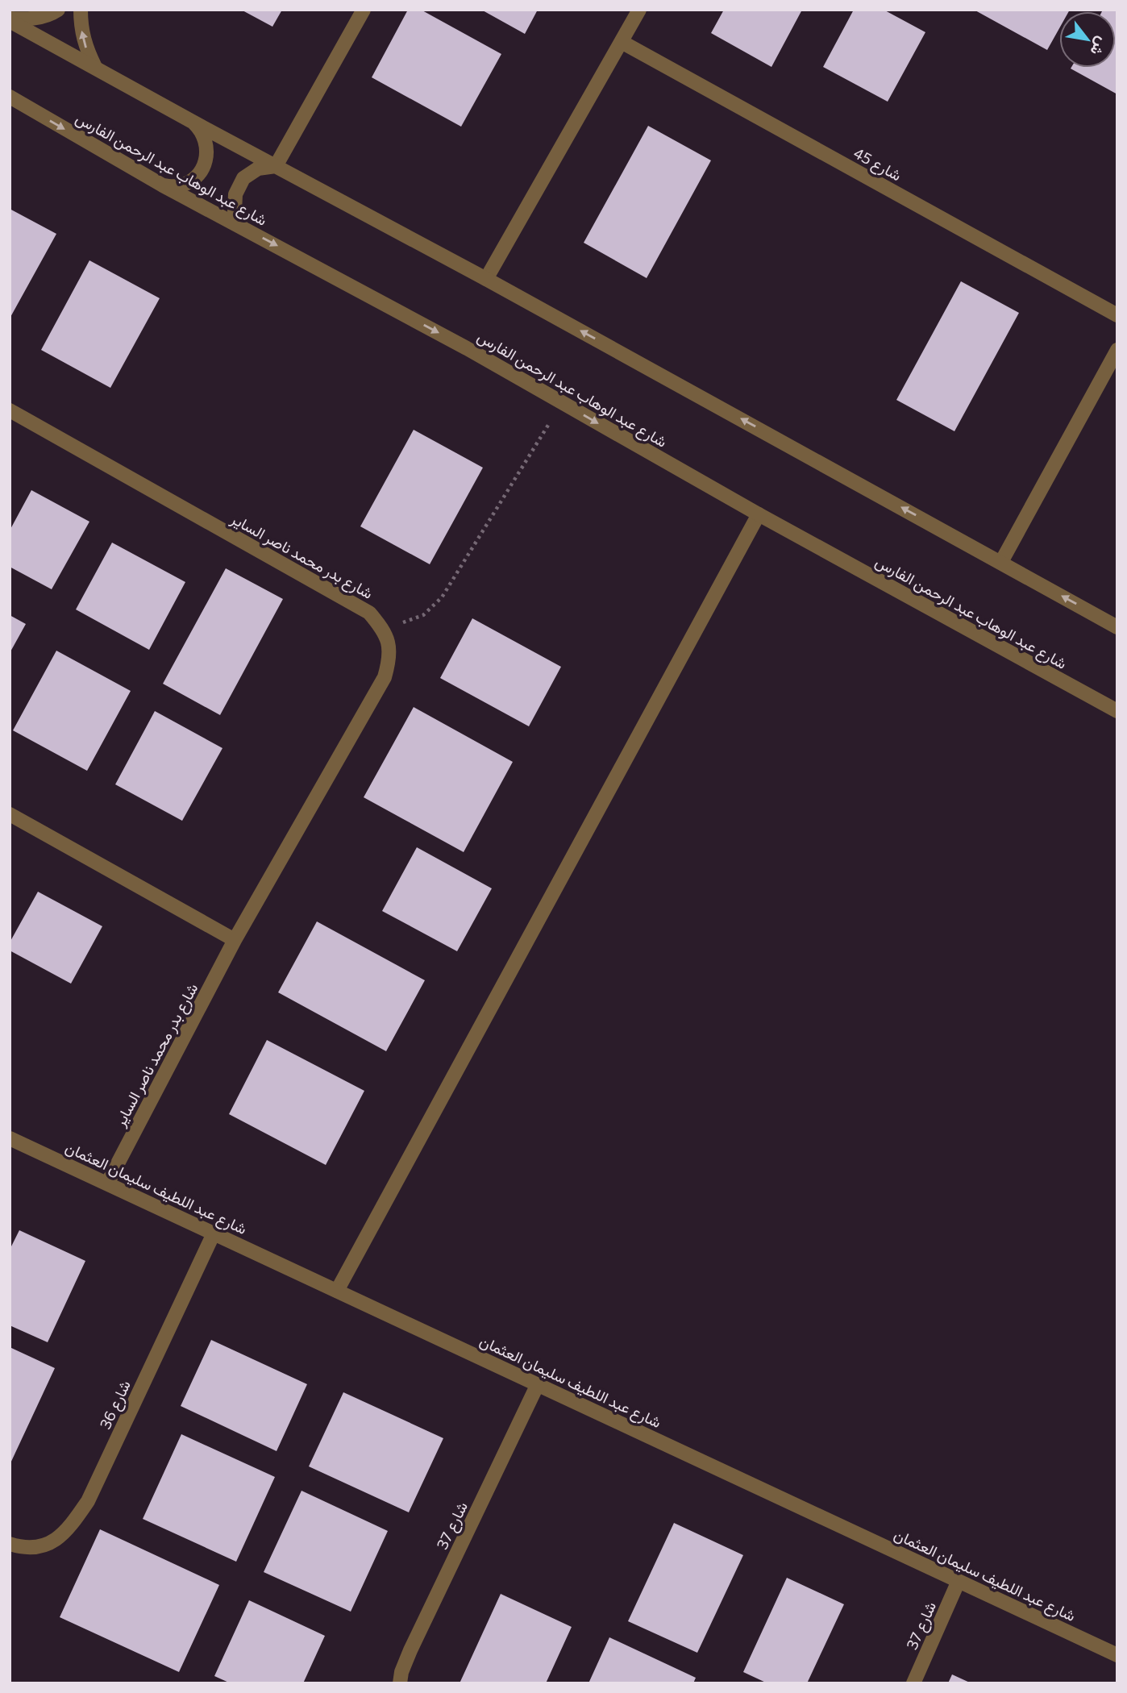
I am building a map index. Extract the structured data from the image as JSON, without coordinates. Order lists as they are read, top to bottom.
{
  "streets": {
    "street": [
      "شارع 45",
      "شارع عبد الوهاب عبد الرحمن الفارس",
      "شارع بدر محمد ناصر الساير",
      "شارع عبد اللطيف سليمان العثمان",
      "شارع 36",
      "شارع 37"
    ]
  },
  "crossings": [
    ["شارع بدر محمد ناصر الساير", "شارع عبد اللطيف سليمان العثمان"],
    ["شارع عبد اللطيف سليمان العثمان", "شارع 36"],
    ["شارع عبد اللطيف سليمان العثمان", "شارع 37"]
  ],
  "north": "bottom right"
}
